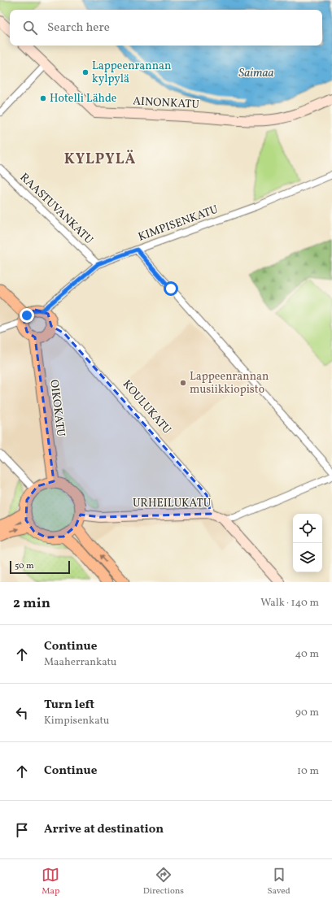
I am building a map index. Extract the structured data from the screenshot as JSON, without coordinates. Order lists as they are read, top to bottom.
{
  "streets": {
    "main road": ["OIKOKATU"],
    "street": [
      "AINONKATU",
      "RAASTUVANKATU",
      "KIMPISENKATU",
      "KOULUKATU",
      "URHEILUKATU"
    ]
  },
  "crossings": [
    ["RAASTUVANKATU", "KIMPISENKATU"],
    ["KIMPISENKATU", "KOULUKATU"],
    ["KIMPISENKATU", "OIKOKATU"],
    ["KOULUKATU", "OIKOKATU"],
    ["KOULUKATU", "URHEILUKATU"],
    ["OIKOKATU", "URHEILUKATU"]
  ],
  "districts": ["KYLPYLÄ"],
  "water": ["Saimaa"],
  "places": ["Lappeenrannan kylpylä", "Hotelli Lähde", "Lappeenrannan musiikkiopisto"],
  "scale_bar": "50 m",
  "page": {
    "search": "Search here",
    "scale": "50 m",
    "heading": ["2 min", "Walk · 140 m"],
    "list": [
      ["Continue", "Maaherrankatu", "40 m"],
      ["Turn left", "Kimpisenkatu", "90 m"],
      ["Continue", "10 m"],
      "Arrive at destination"
    ],
    "nav": ["Map", "Directions", "Saved"]
  }
}
